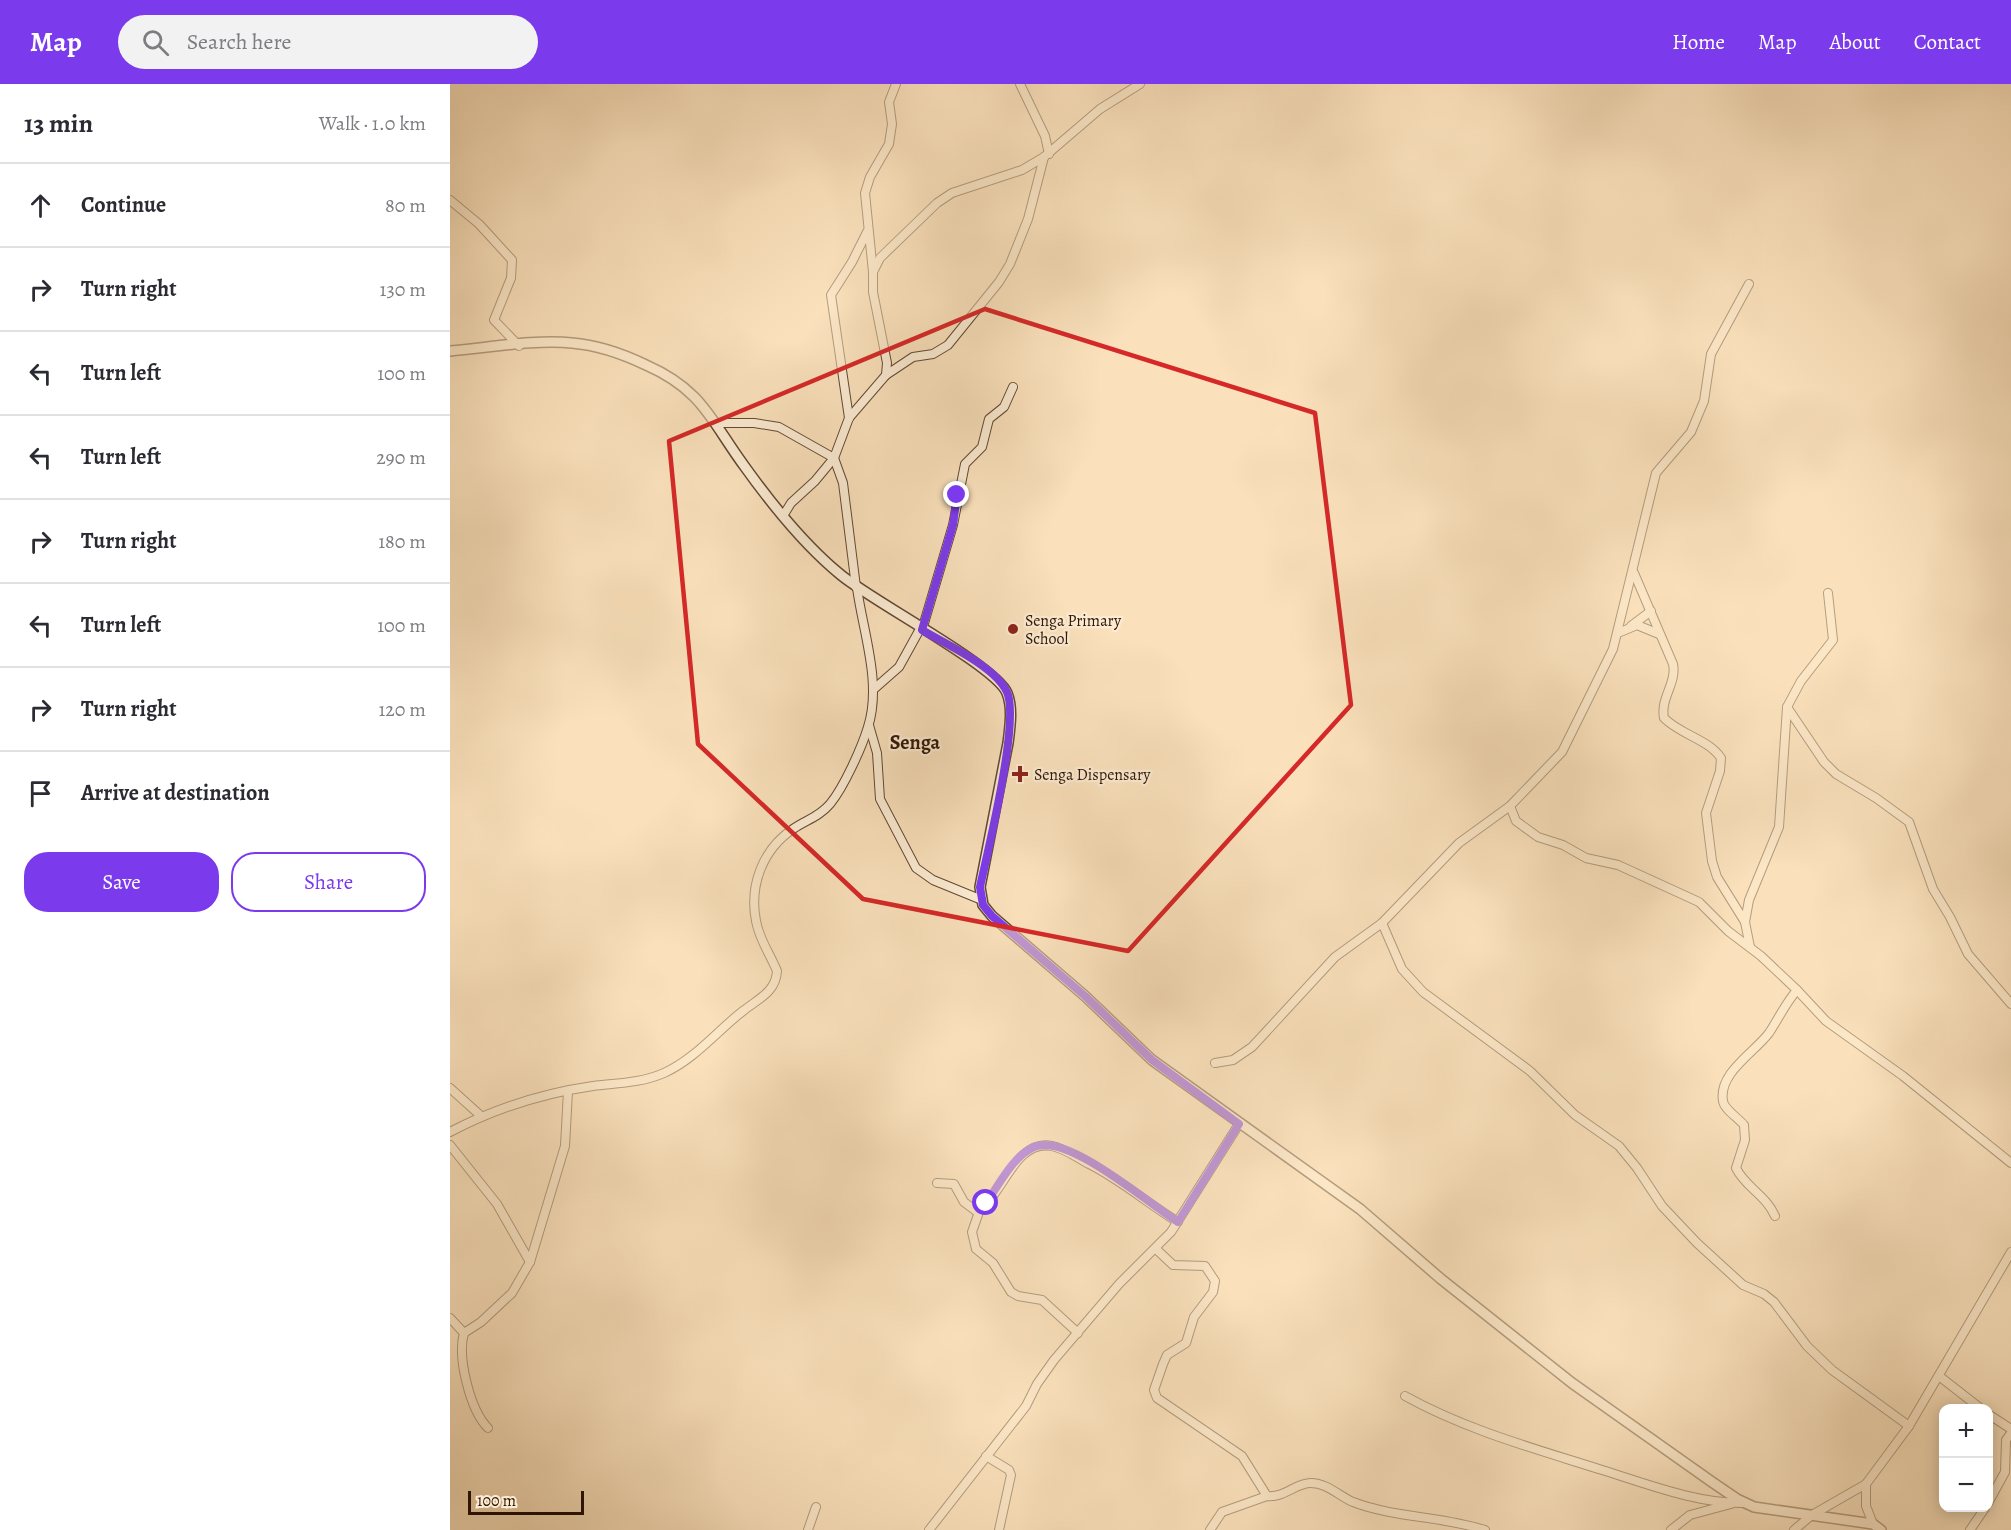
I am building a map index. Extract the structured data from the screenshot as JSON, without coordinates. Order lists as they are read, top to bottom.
{
  "districts": ["Senga"],
  "places": {
    "other": ["Senga Primary School"],
    "health": ["Senga Dispensary"]
  },
  "scale_bar": "100 m",
  "page": {
    "header": "Map",
    "search": "Search here",
    "nav": [
      "Home",
      "Map",
      "About",
      "Contact"
    ],
    "heading": ["13 min", "Walk · 1.0 km"],
    "list": [
      ["Continue", "80 m"],
      ["Turn right", "130 m"],
      ["Turn left", "100 m"],
      ["Turn left", "290 m"],
      ["Turn right", "180 m"],
      ["Turn left", "100 m"],
      ["Turn right", "120 m"],
      "Arrive at destination"
    ],
    "buttons": ["Save", "Share"],
    "map_buttons": ["+", "−"],
    "scale": "100 m"
  }
}
